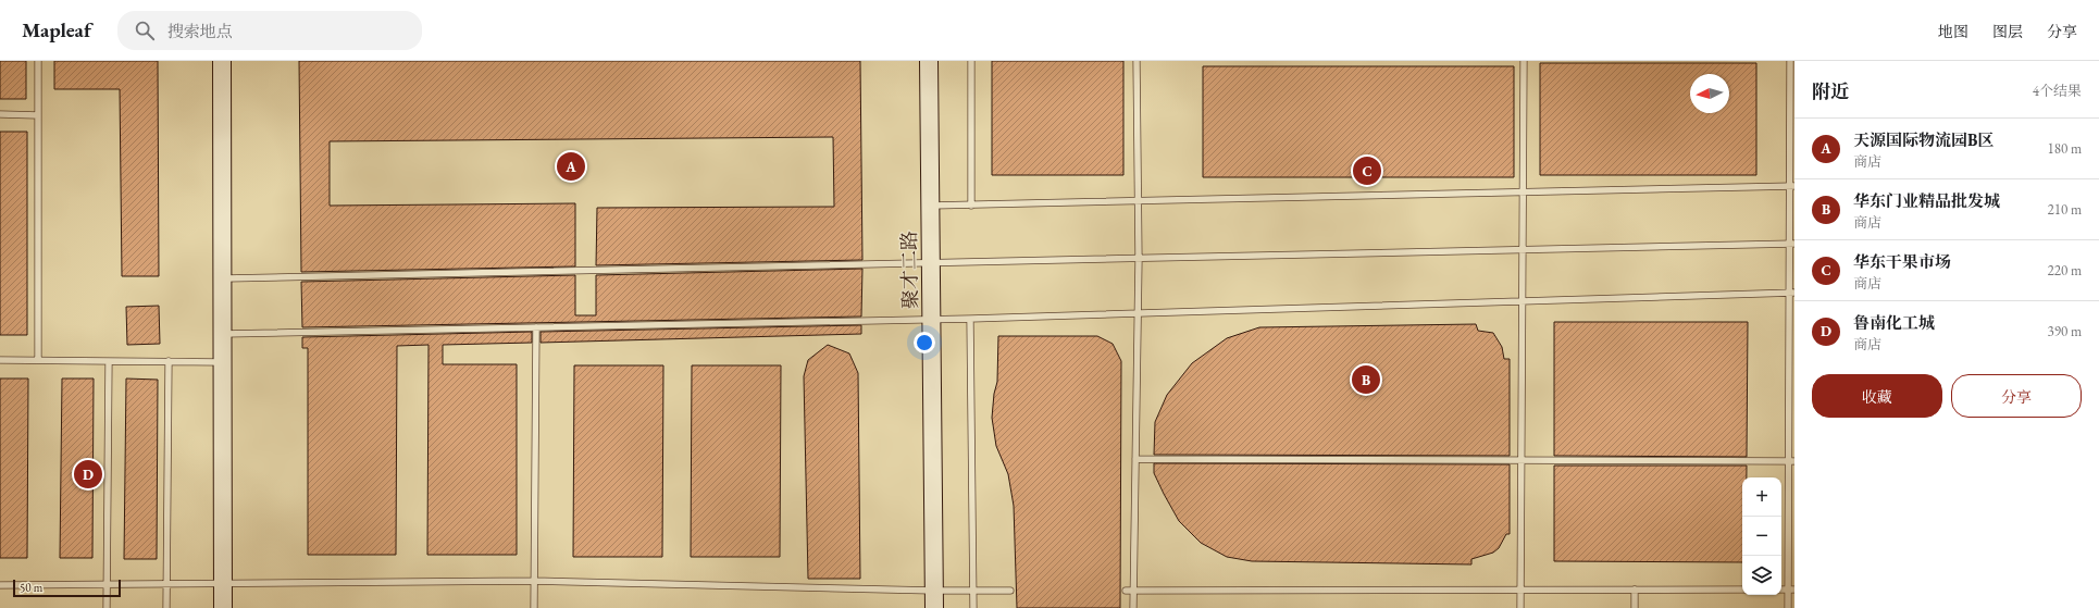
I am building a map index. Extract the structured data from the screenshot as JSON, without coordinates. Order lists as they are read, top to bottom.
{
  "streets": {
    "street": ["聚才二路"]
  },
  "scale_bar": "50 m",
  "north": "left",
  "page": {
    "header": "Mapleaf",
    "search": "搜索地点",
    "nav": ["地图", "图层", "分享"],
    "heading": ["附近", "4个结果"],
    "list": [
      {
        "mark": "A",
        "name": "天源国际物流园B区",
        "note": "商店",
        "value": "180 m"
      },
      {
        "mark": "B",
        "name": "华东门业精品批发城",
        "note": "商店",
        "value": "210 m"
      },
      {
        "mark": "C",
        "name": "华东干果市场",
        "note": "商店",
        "value": "220 m"
      },
      {
        "mark": "D",
        "name": "鲁南化工城",
        "note": "商店",
        "value": "390 m"
      }
    ],
    "pins": [
      "A",
      "C",
      "B",
      "D"
    ],
    "buttons": ["收藏", "分享"],
    "map_buttons": ["+", "−"],
    "scale": "50 m"
  }
}
